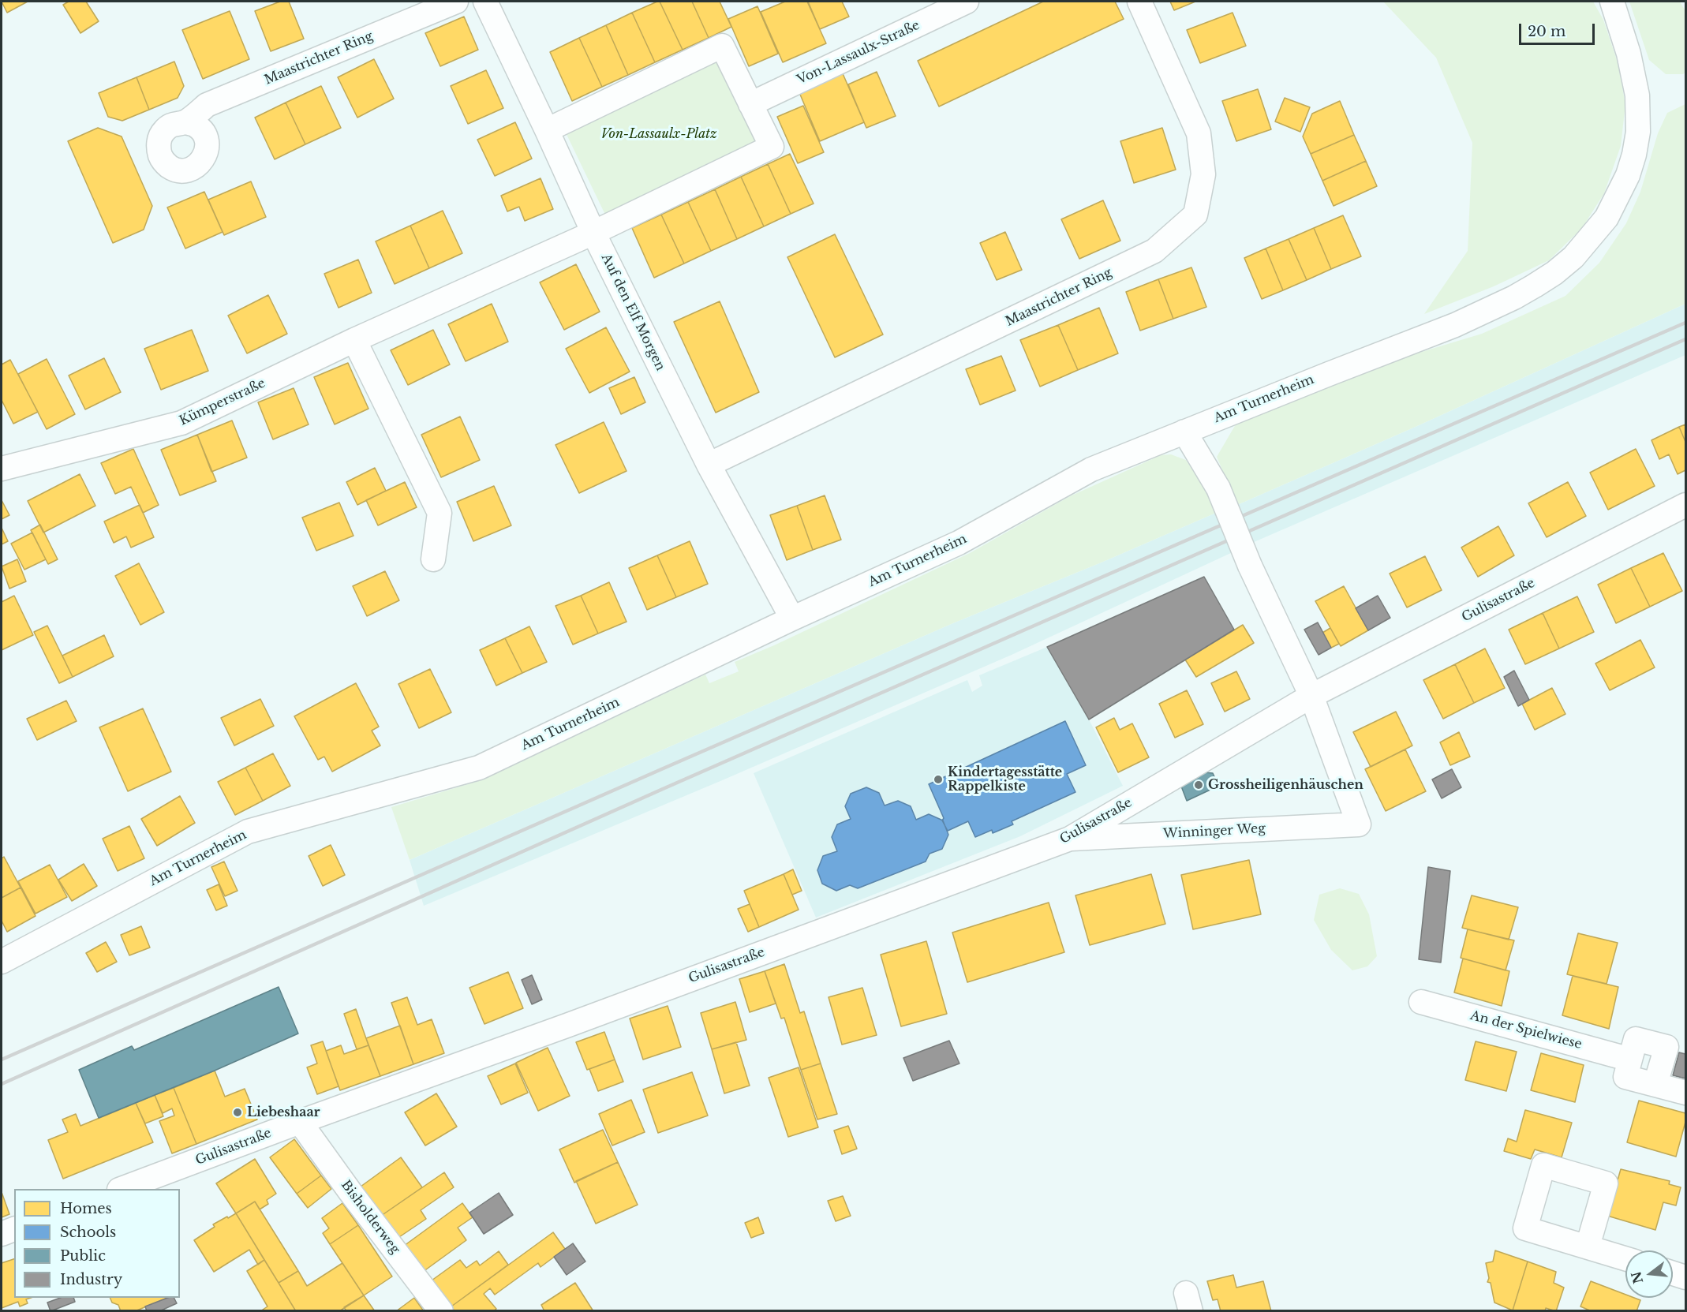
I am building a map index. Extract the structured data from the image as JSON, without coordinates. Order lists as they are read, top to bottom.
{
  "streets": {
    "street": [
      "Von-Lassaulx-Straße",
      "Maastrichter Ring",
      "Auf den Elf Morgen",
      "Am Turnerheim",
      "Kümperstraße",
      "Gulisastraße",
      "Winninger Weg",
      "An der Spielwiese",
      "Bisholderweg"
    ]
  },
  "crossings": [
    ["Maastrichter Ring", "Auf den Elf Morgen"],
    ["Auf den Elf Morgen", "Am Turnerheim"],
    ["Auf den Elf Morgen", "Kümperstraße"],
    ["Gulisastraße", "Winninger Weg"],
    ["Gulisastraße", "Bisholderweg"]
  ],
  "parks": ["Von-Lassaulx-Platz"],
  "places": ["Kindertagesstätte Rappelkiste", "Grossheiligenhäuschen", "Liebeshaar"],
  "legend": [
    "Homes",
    "Schools",
    "Public",
    "Industry"
  ],
  "scale_bar": "20 m",
  "north": "left"
}
